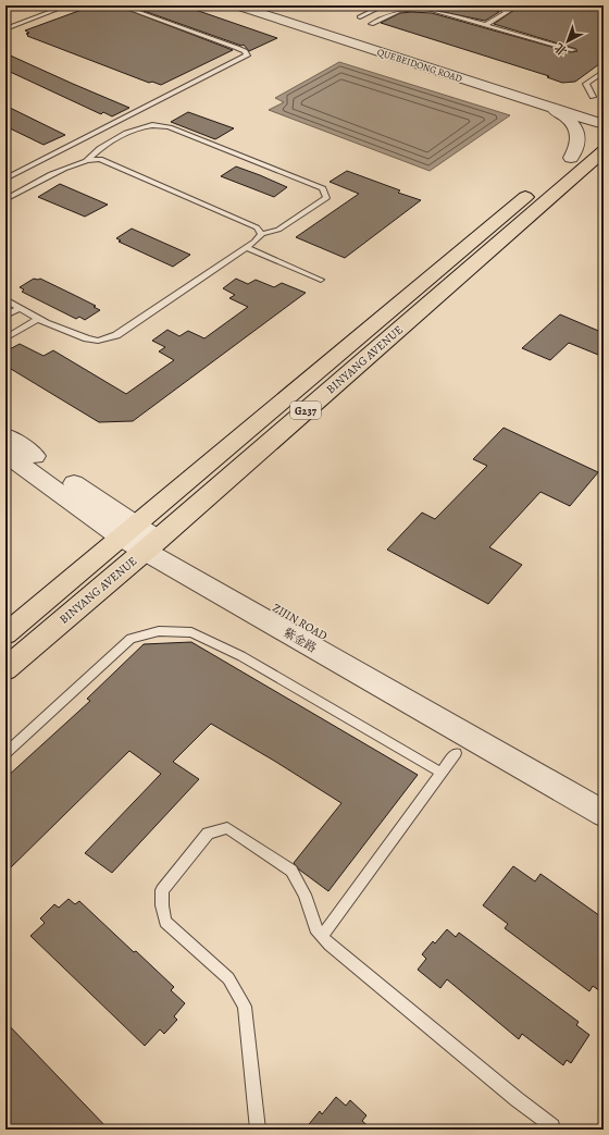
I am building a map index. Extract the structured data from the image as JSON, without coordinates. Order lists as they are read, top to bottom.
{
  "streets": {
    "highway": ["BINYANG AVENUE", "G237"],
    "street": ["QUEBEIDONG ROAD", "ZIJIN ROAD", "紫金路"]
  },
  "crossings": [
    ["BINYANG AVENUE", "ZIJIN ROAD"],
    ["BINYANG AVENUE", "紫金路"],
    ["ZIJIN ROAD", "紫金路"]
  ],
  "north": "bottom left"
}
